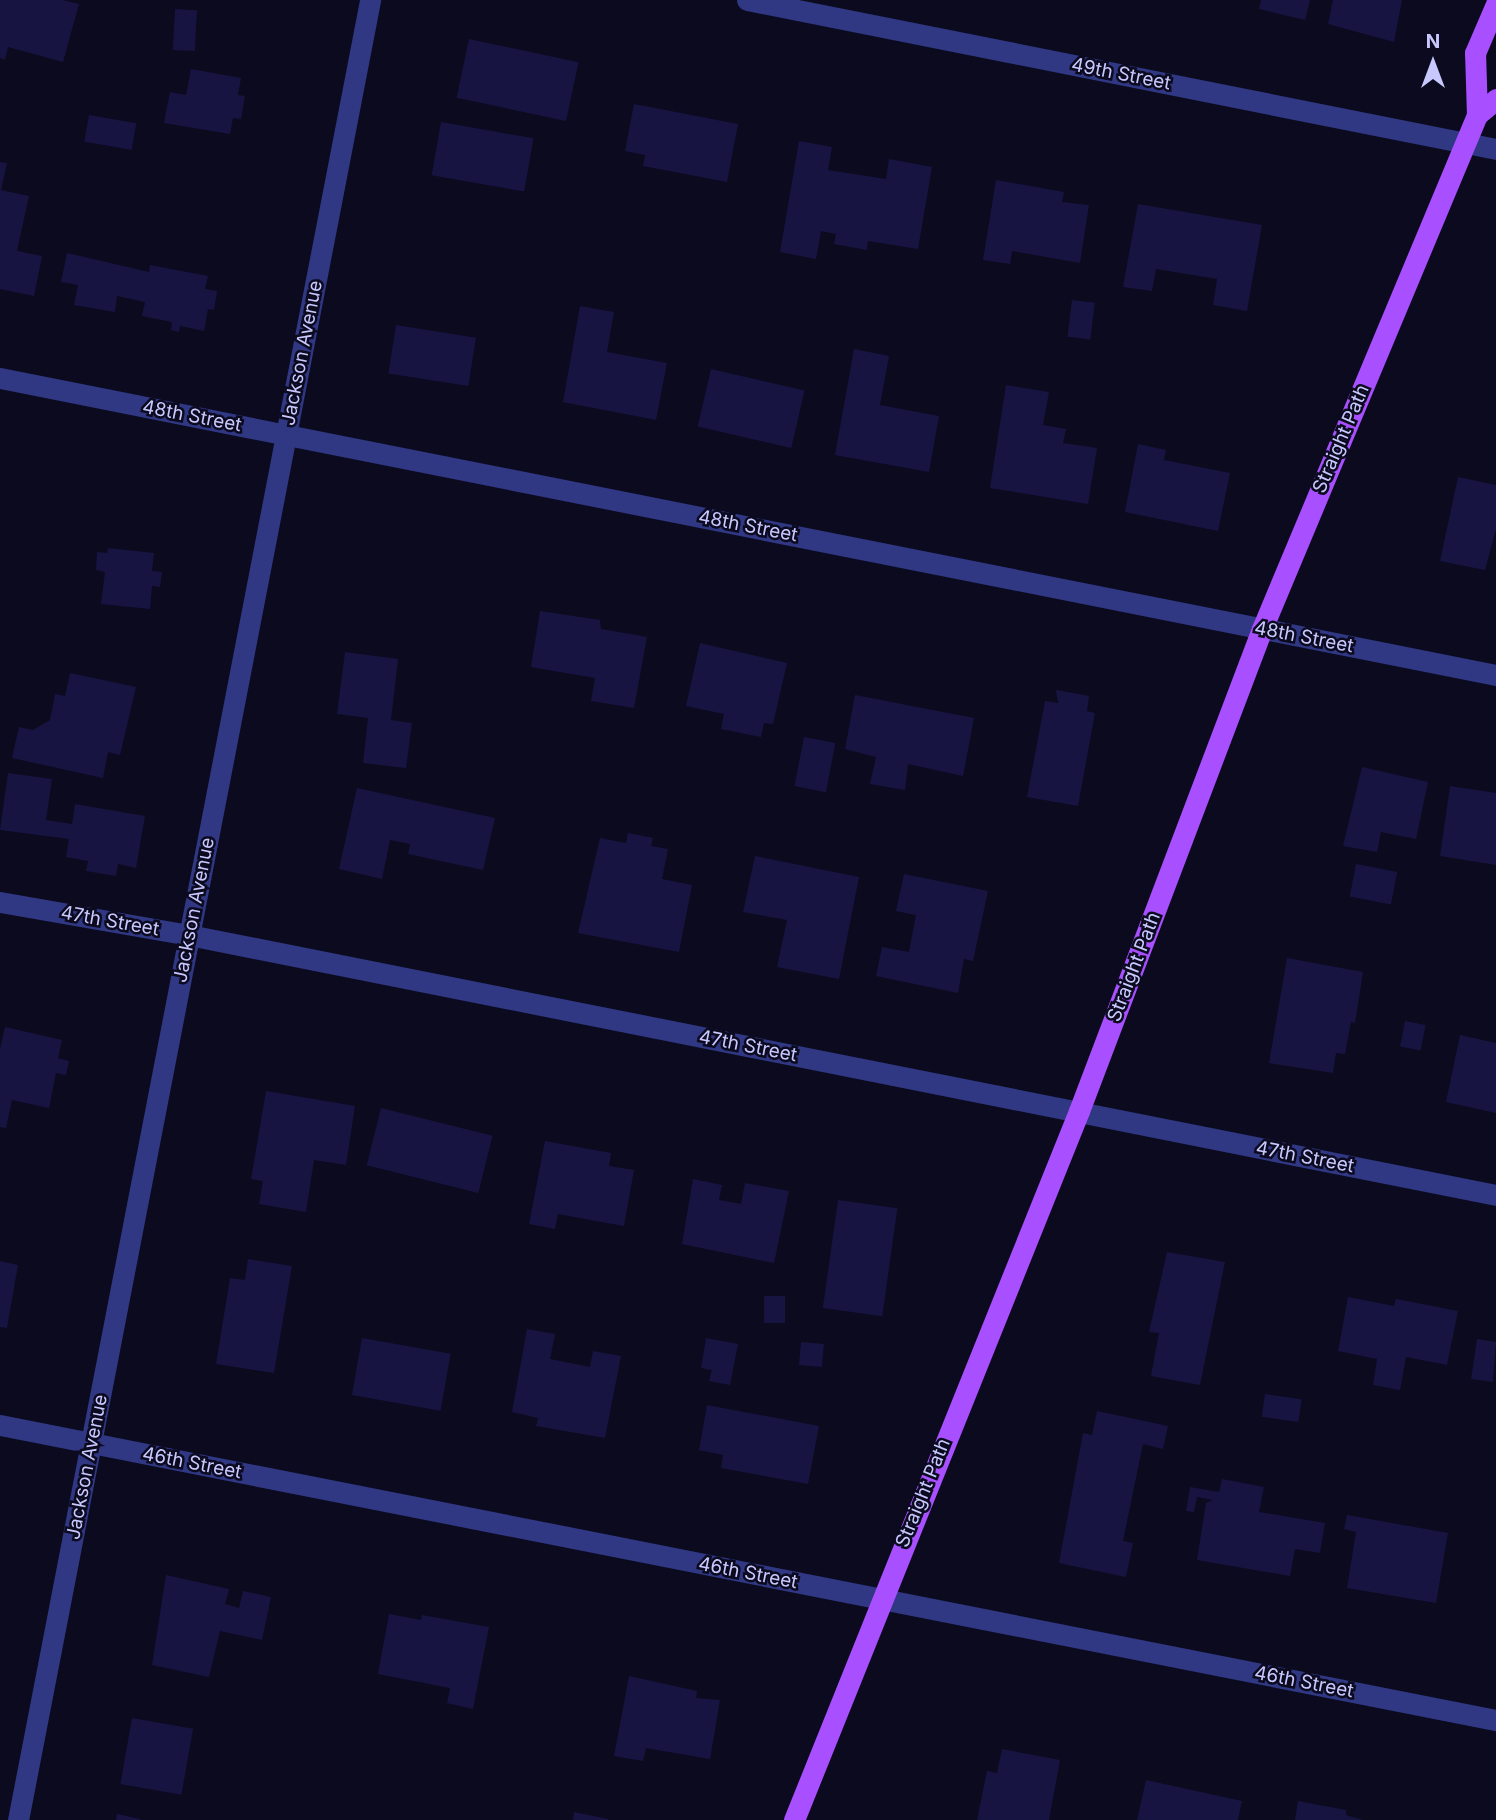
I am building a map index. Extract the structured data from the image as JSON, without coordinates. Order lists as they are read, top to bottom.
{
  "streets": {
    "main road": ["Straight Path"],
    "street": [
      "49th Street",
      "Jackson Avenue",
      "48th Street",
      "47th Street",
      "46th Street"
    ]
  },
  "crossings": [
    ["49th Street", "Straight Path"],
    ["Jackson Avenue", "48th Street"],
    ["Jackson Avenue", "47th Street"],
    ["Jackson Avenue", "46th Street"],
    ["48th Street", "Straight Path"],
    ["Straight Path", "47th Street"],
    ["Straight Path", "46th Street"]
  ],
  "north": "top"
}
